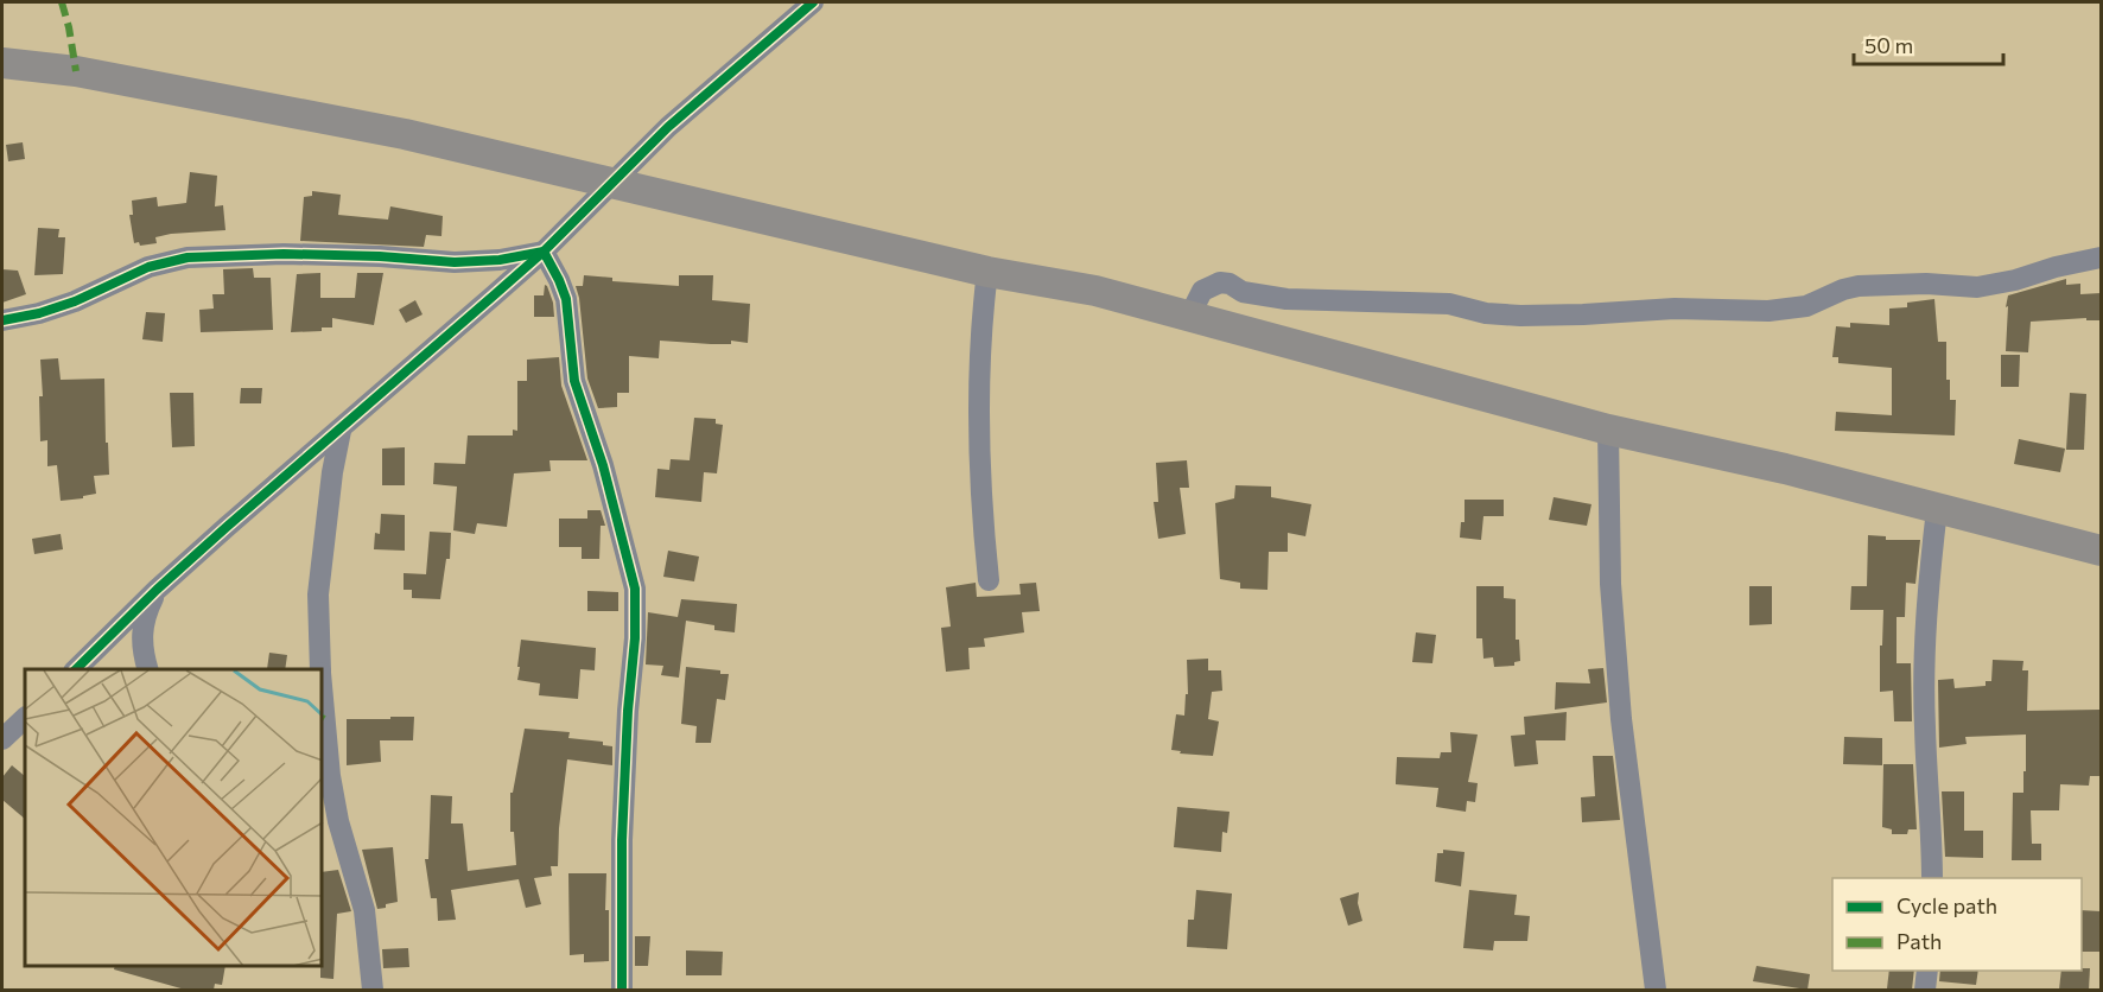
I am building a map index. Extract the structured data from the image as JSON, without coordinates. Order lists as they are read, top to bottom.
{
  "legend": ["Cycle path", "Path"],
  "scale_bar": "50 m"
}
